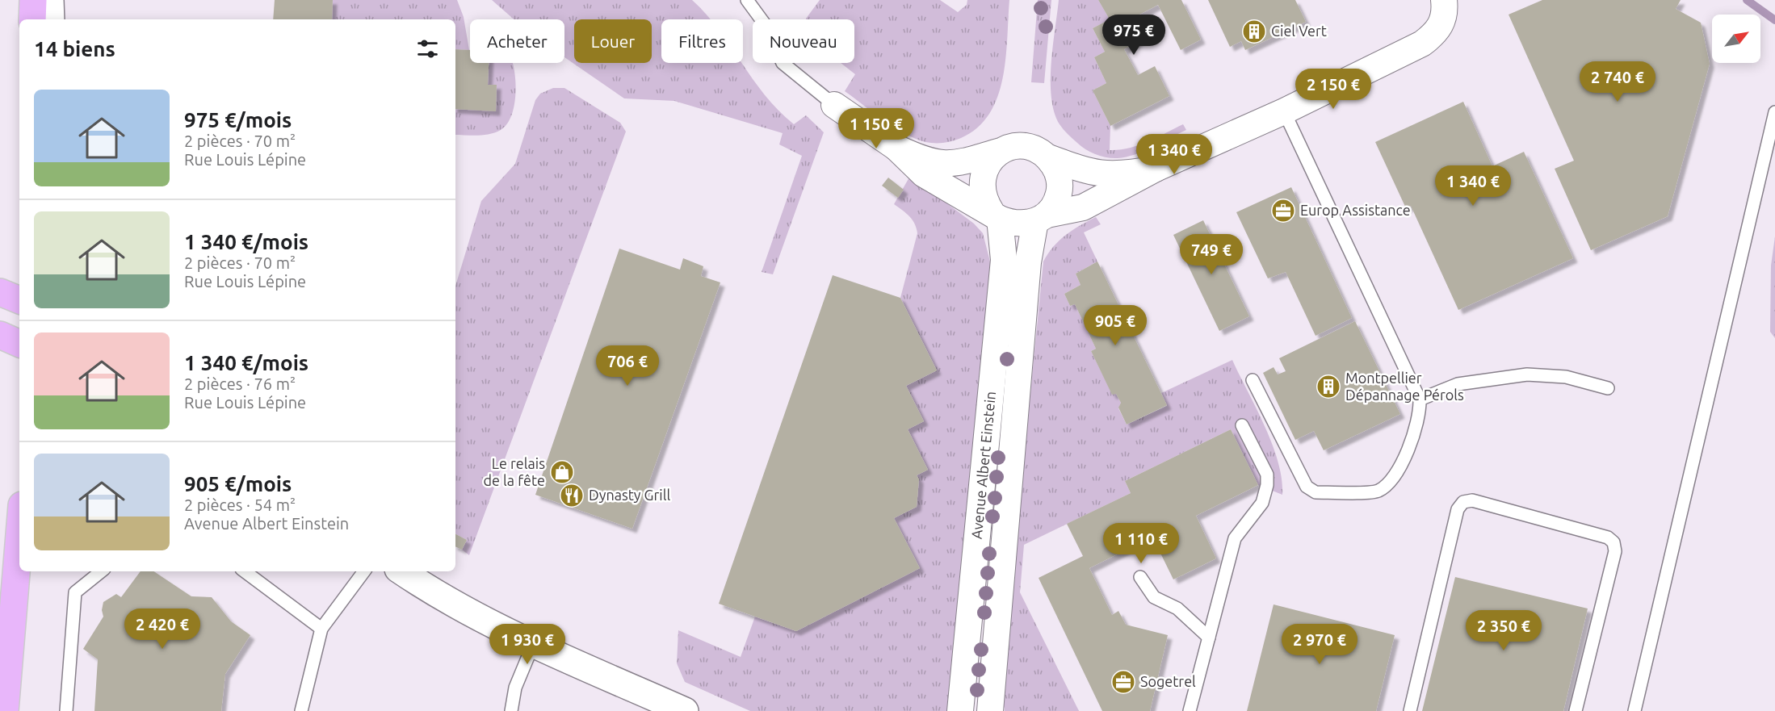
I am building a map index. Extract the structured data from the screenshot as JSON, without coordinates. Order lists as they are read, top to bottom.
{
  "streets": {
    "street": ["Avenue Albert Einstein"]
  },
  "places": {
    "building": ["Ciel Vert", "Montpellier Dépannage Pérols"],
    "office": ["Europ Assistance", "Sogetrel"],
    "shop": ["Le relais de la fête"],
    "restaurant": ["Dynasty Grill"]
  },
  "north": "top right",
  "page": {
    "price": [
      "975 €",
      "2 740 €",
      "2 150 €",
      "1 150 €",
      "1 340 €",
      "1 340 €",
      "749 €",
      "905 €",
      "706 €",
      "1 110 €",
      "2 420 €",
      "2 350 €",
      "1 930 €",
      "2 970 €"
    ],
    "chip": [
      "Acheter",
      "Louer",
      "Filtres",
      "Nouveau"
    ],
    "heading": "14 biens",
    "list": [
      {
        "name": "975 €/mois",
        "note": "2 pièces · 70 m² · Rue Louis Lépine"
      },
      {
        "name": "1 340 €/mois",
        "note": "2 pièces · 70 m² · Rue Louis Lépine"
      },
      {
        "name": "1 340 €/mois",
        "note": "2 pièces · 76 m² · Rue Louis Lépine"
      },
      {
        "name": "905 €/mois",
        "note": "2 pièces · 54 m² · Avenue Albert Einstein"
      }
    ]
  }
}
